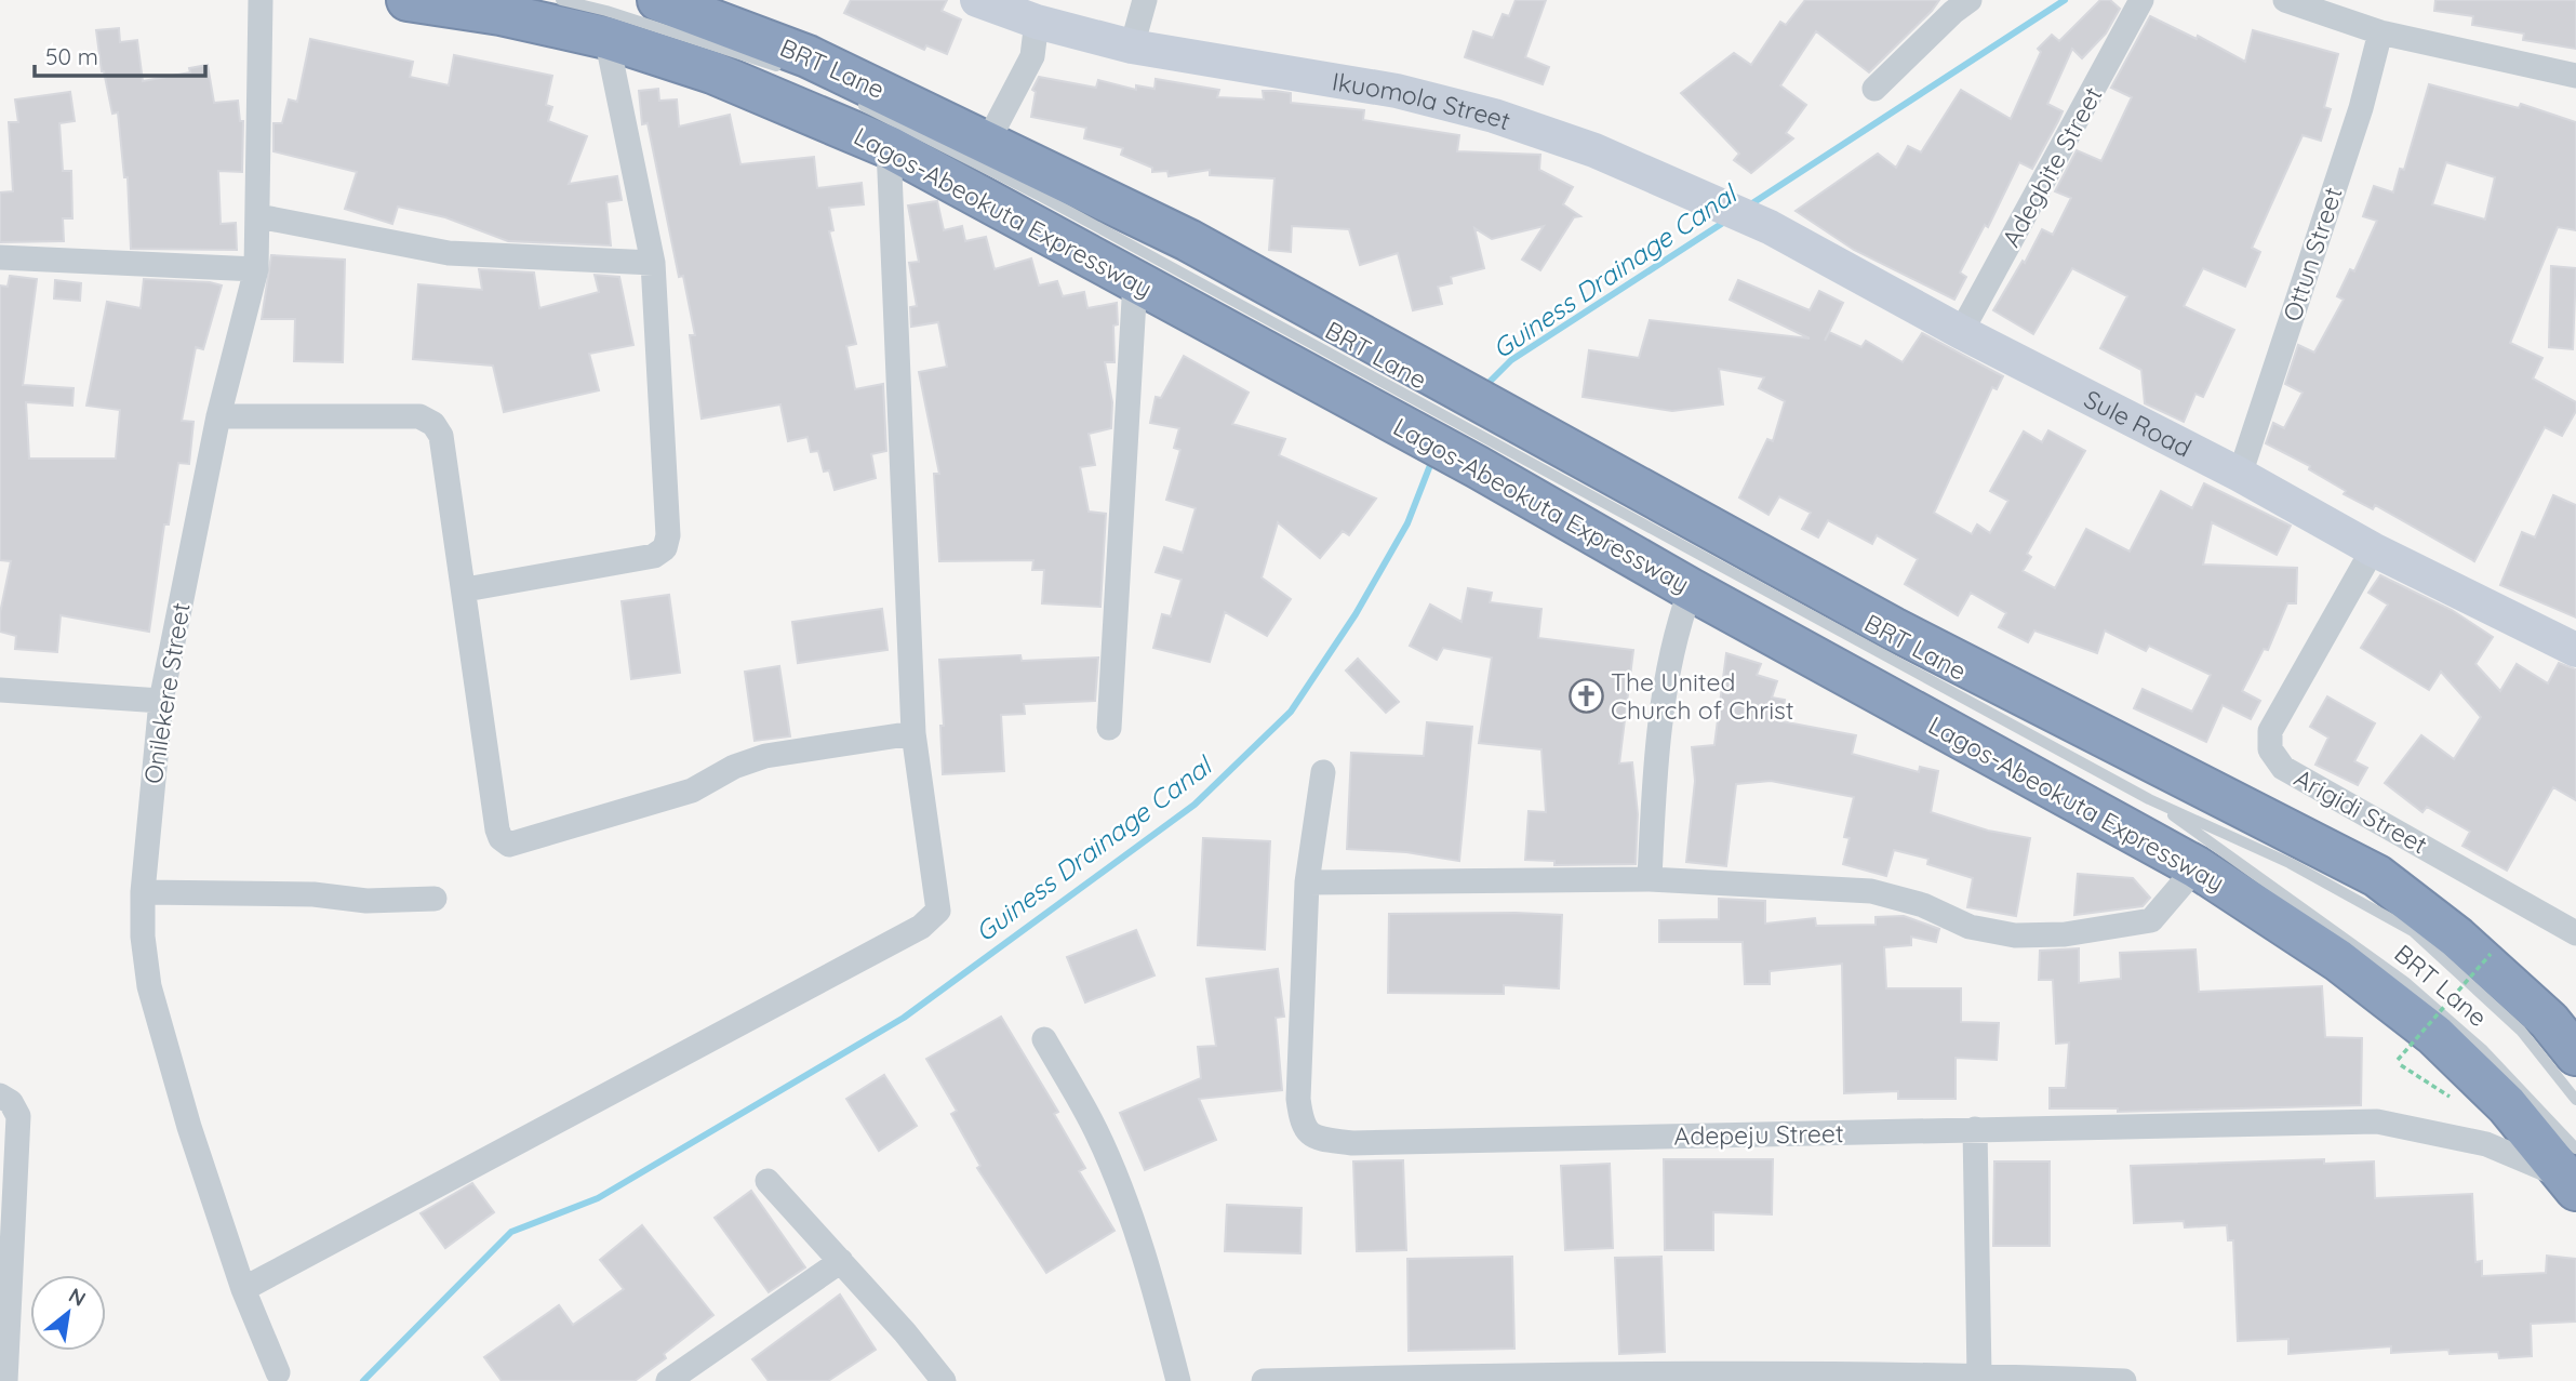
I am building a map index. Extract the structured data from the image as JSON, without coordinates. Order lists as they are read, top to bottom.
{
  "streets": {
    "highway": ["Lagos-Abeokuta Expressway"],
    "street": [
      "Ikuomola Street",
      "Adegbite Street",
      "Ottun Street",
      "Sule Road",
      "Onilekere Street",
      "Arigidi Street",
      "Adepeju Street"
    ],
    "lane": ["BRT Lane"]
  },
  "crossings": [
    ["BRT Lane", "Lagos-Abeokuta Expressway"],
    ["BRT Lane", "Adepeju Street"],
    ["Ikuomola Street", "Sule Road"],
    ["Adegbite Street", "Sule Road"],
    ["Lagos-Abeokuta Expressway", "Adepeju Street"],
    ["Ottun Street", "Sule Road"],
    ["Sule Road", "Arigidi Street"]
  ],
  "water": ["Guiness Drainage Canal"],
  "places": {
    "church": ["The United Church of Christ"]
  },
  "scale_bar": "50 m",
  "north": "top right"
}
